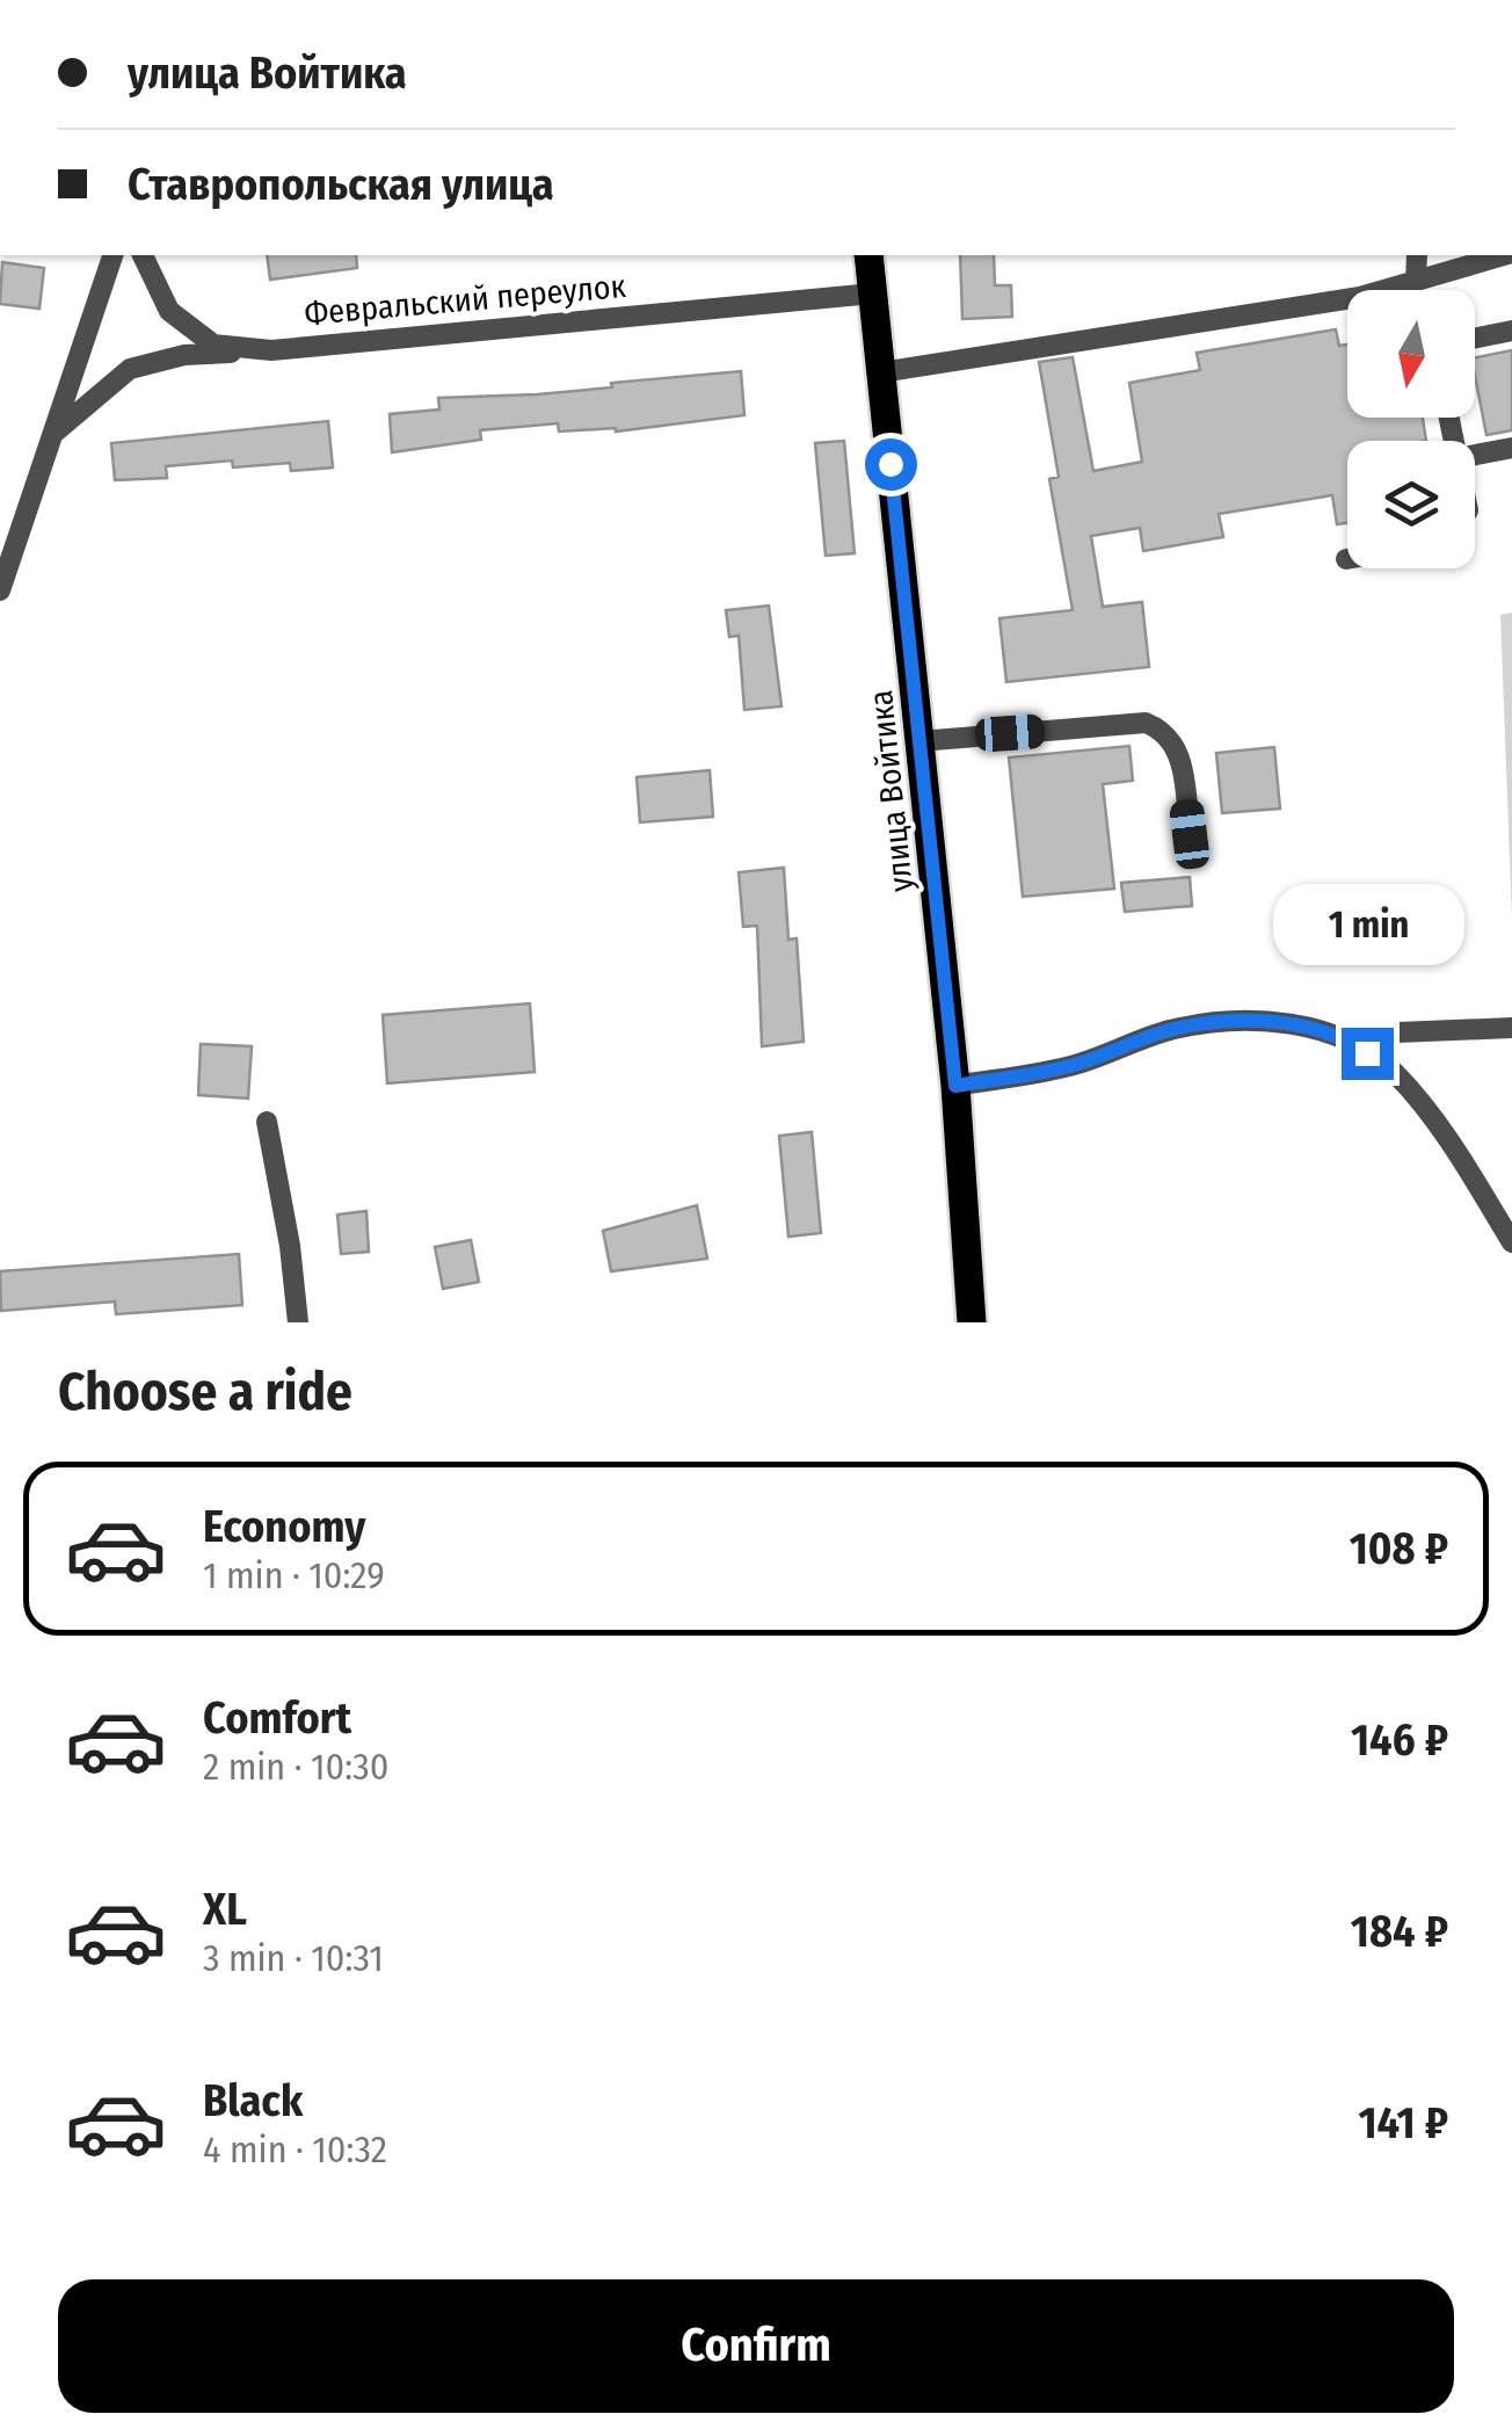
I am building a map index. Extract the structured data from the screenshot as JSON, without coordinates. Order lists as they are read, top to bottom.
{
  "streets": {
    "main road": ["улица Войтика"],
    "street": ["Февральский переулок"]
  },
  "crossings": [
    ["Февральский переулок", "улица Войтика"]
  ],
  "north": "bottom",
  "page": {
    "banner": ["улица Войтика", "Ставропольская улица"],
    "bubble": "1 min",
    "heading": "Choose a ride",
    "list": [
      {
        "name": "Economy",
        "note": "1 min · 10:29",
        "value": "108 ₽"
      },
      {
        "name": "Comfort",
        "note": "2 min · 10:30",
        "value": "146 ₽"
      },
      {
        "name": "XL",
        "note": "3 min · 10:31",
        "value": "184 ₽"
      },
      {
        "name": "Black",
        "note": "4 min · 10:32",
        "value": "141 ₽"
      }
    ],
    "buttons": "Confirm"
  }
}
